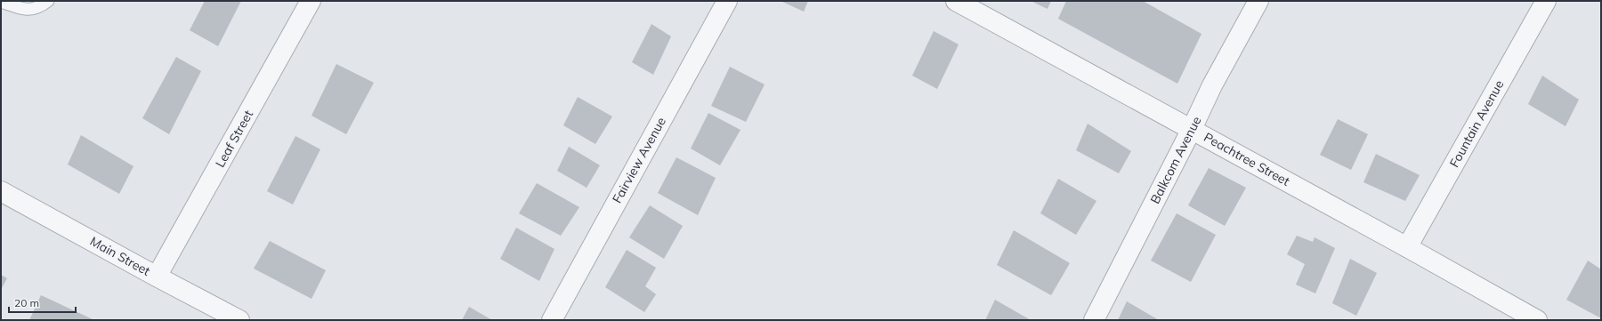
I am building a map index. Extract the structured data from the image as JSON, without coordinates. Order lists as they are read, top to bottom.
{
  "streets": {
    "street": [
      "Fountain Avenue",
      "Leaf Street",
      "Peachtree Street",
      "Fairview Avenue",
      "Balkcom Avenue",
      "Main Street"
    ]
  },
  "crossings": [
    ["Fountain Avenue", "Peachtree Street"],
    ["Leaf Street", "Main Street"],
    ["Peachtree Street", "Balkcom Avenue"]
  ],
  "scale_bar": "20 m"
}
